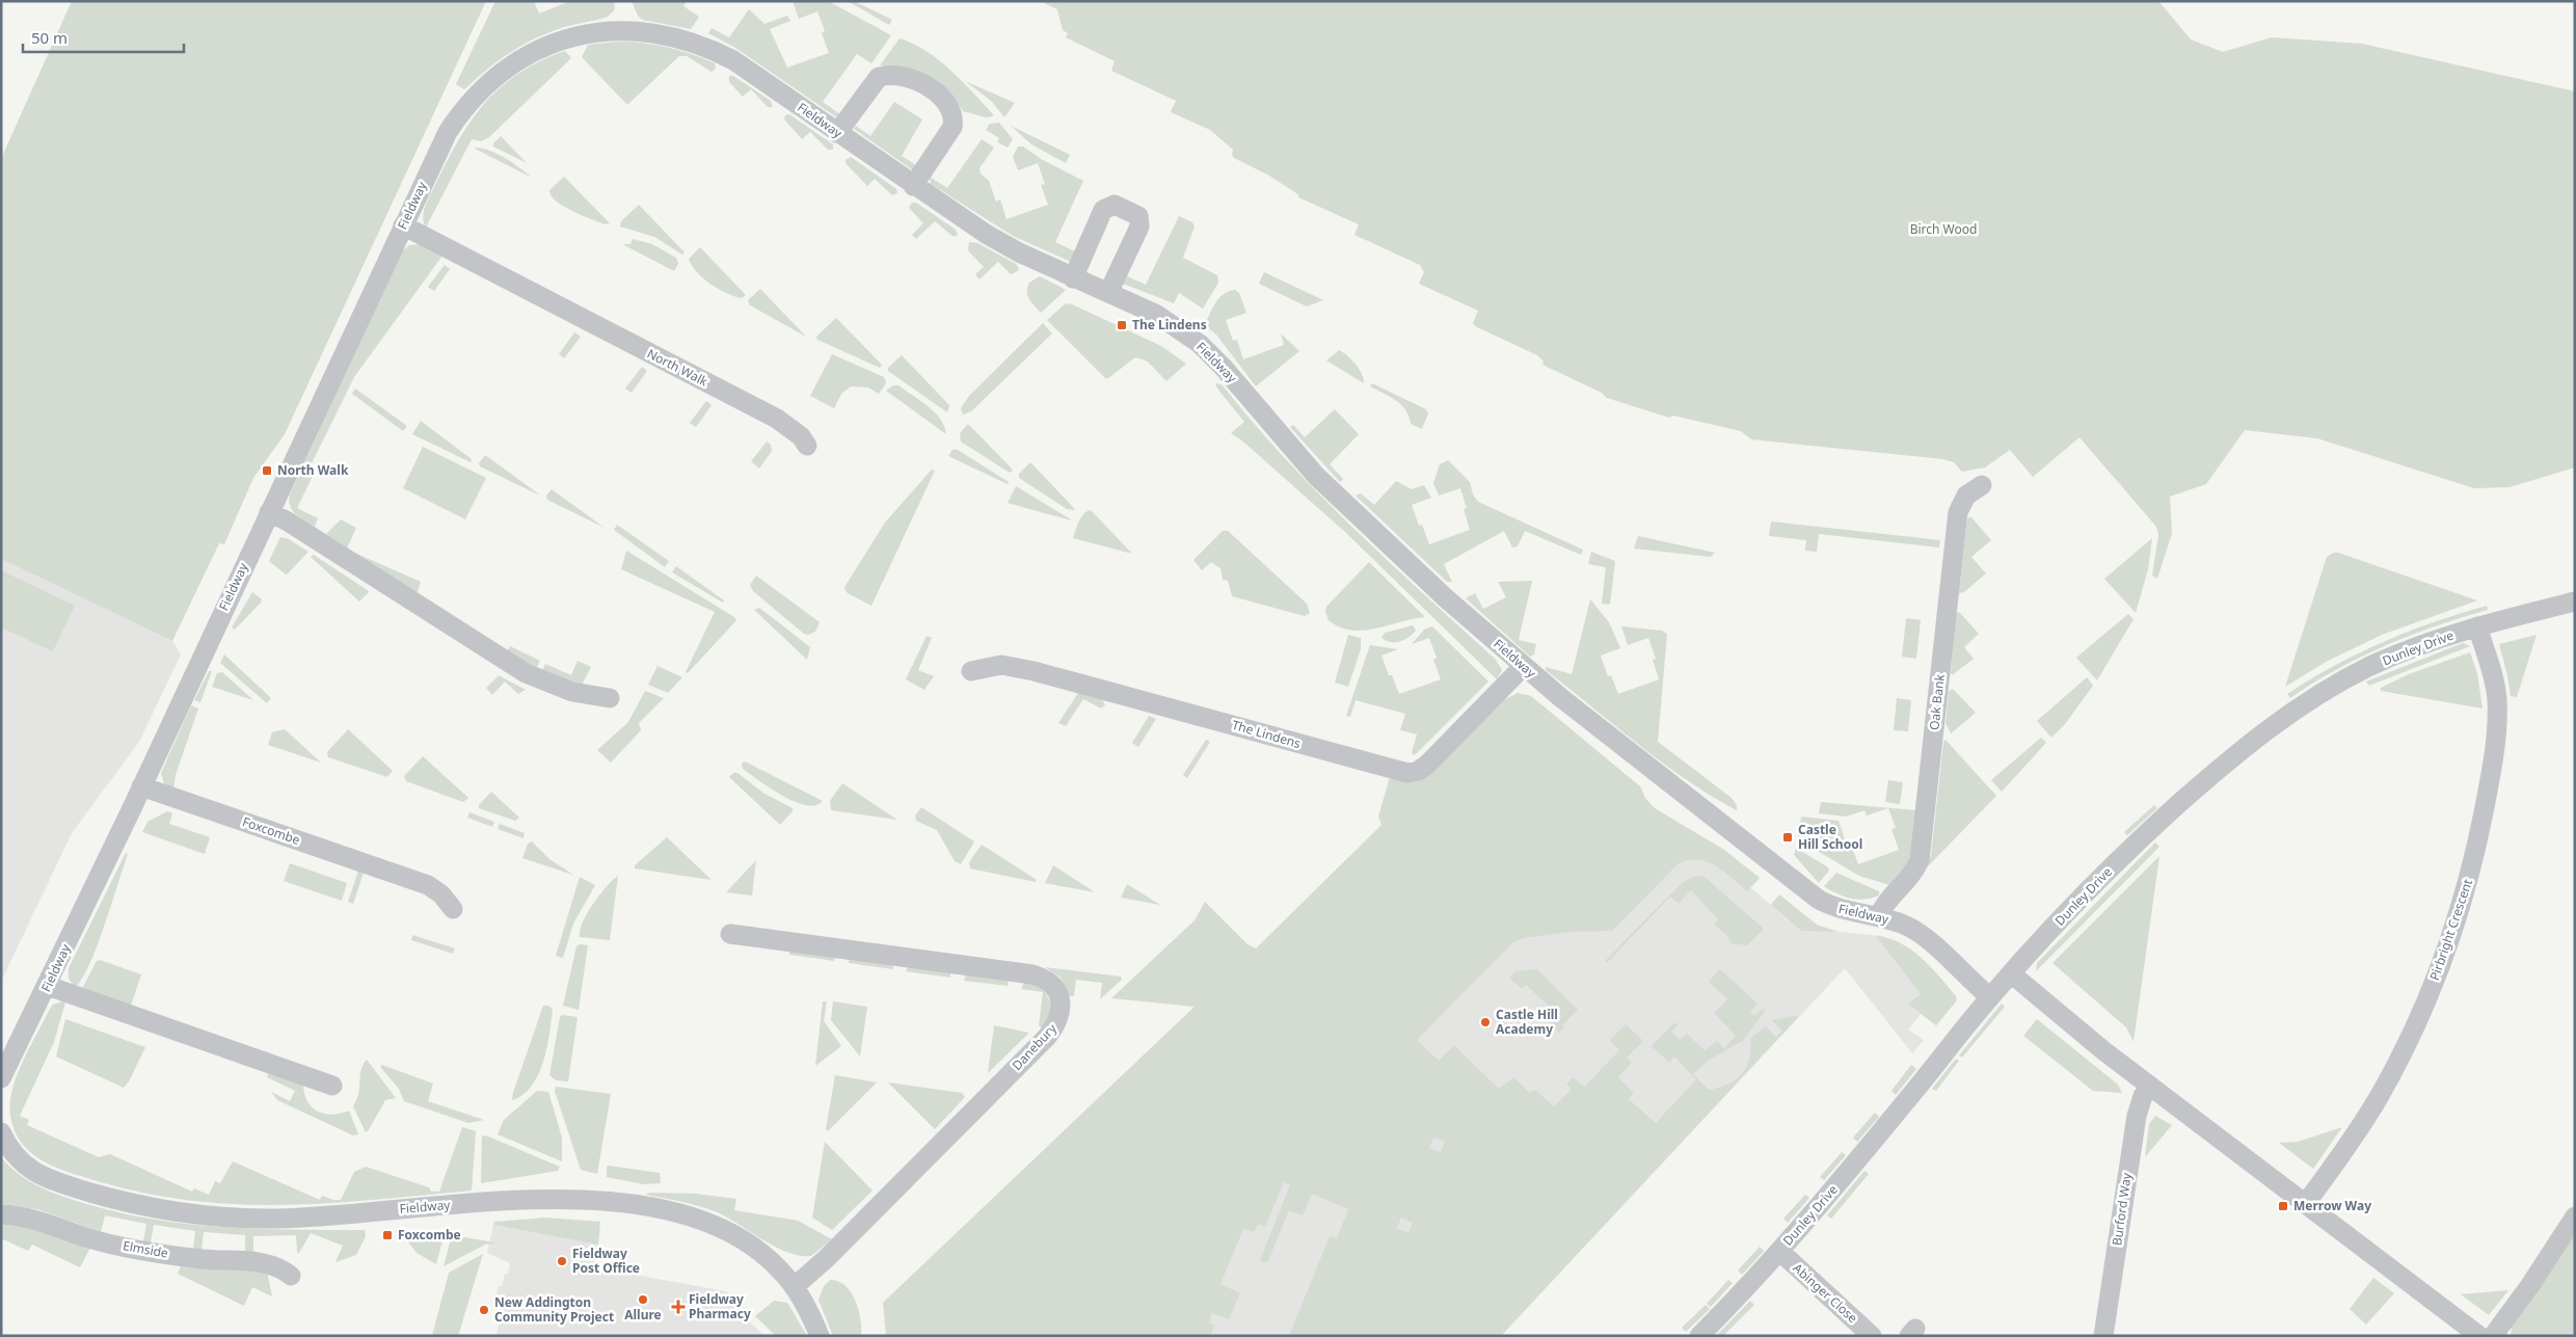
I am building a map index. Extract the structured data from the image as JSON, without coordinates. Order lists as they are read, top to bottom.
{
  "streets": {
    "street": [
      "Fieldway",
      "North Walk",
      "Dunley Drive",
      "Oak Bank",
      "The Lindens",
      "Foxcombe",
      "Pirbright Crescent",
      "Danebury",
      "Burford Way",
      "Elmside",
      "Abinger Close"
    ]
  },
  "crossings": [
    ["Fieldway", "North Walk"],
    ["Fieldway", "Dunley Drive"],
    ["Fieldway", "Oak Bank"],
    ["Fieldway", "The Lindens"],
    ["Fieldway", "Foxcombe"],
    ["Fieldway", "Danebury"],
    ["Dunley Drive", "Pirbright Crescent"],
    ["Dunley Drive", "Abinger Close"]
  ],
  "parks": ["Birch Wood"],
  "places": {
    "transit": [
      "The Lindens",
      "North Walk",
      "Castle Hill School",
      "Merrow Way",
      "Foxcombe"
    ],
    "other": [
      "Castle Hill Academy",
      "Fieldway Post Office",
      "Allure",
      "New Addington Community Project"
    ],
    "health": ["Fieldway Pharmacy"]
  },
  "scale_bar": "50 m"
}
